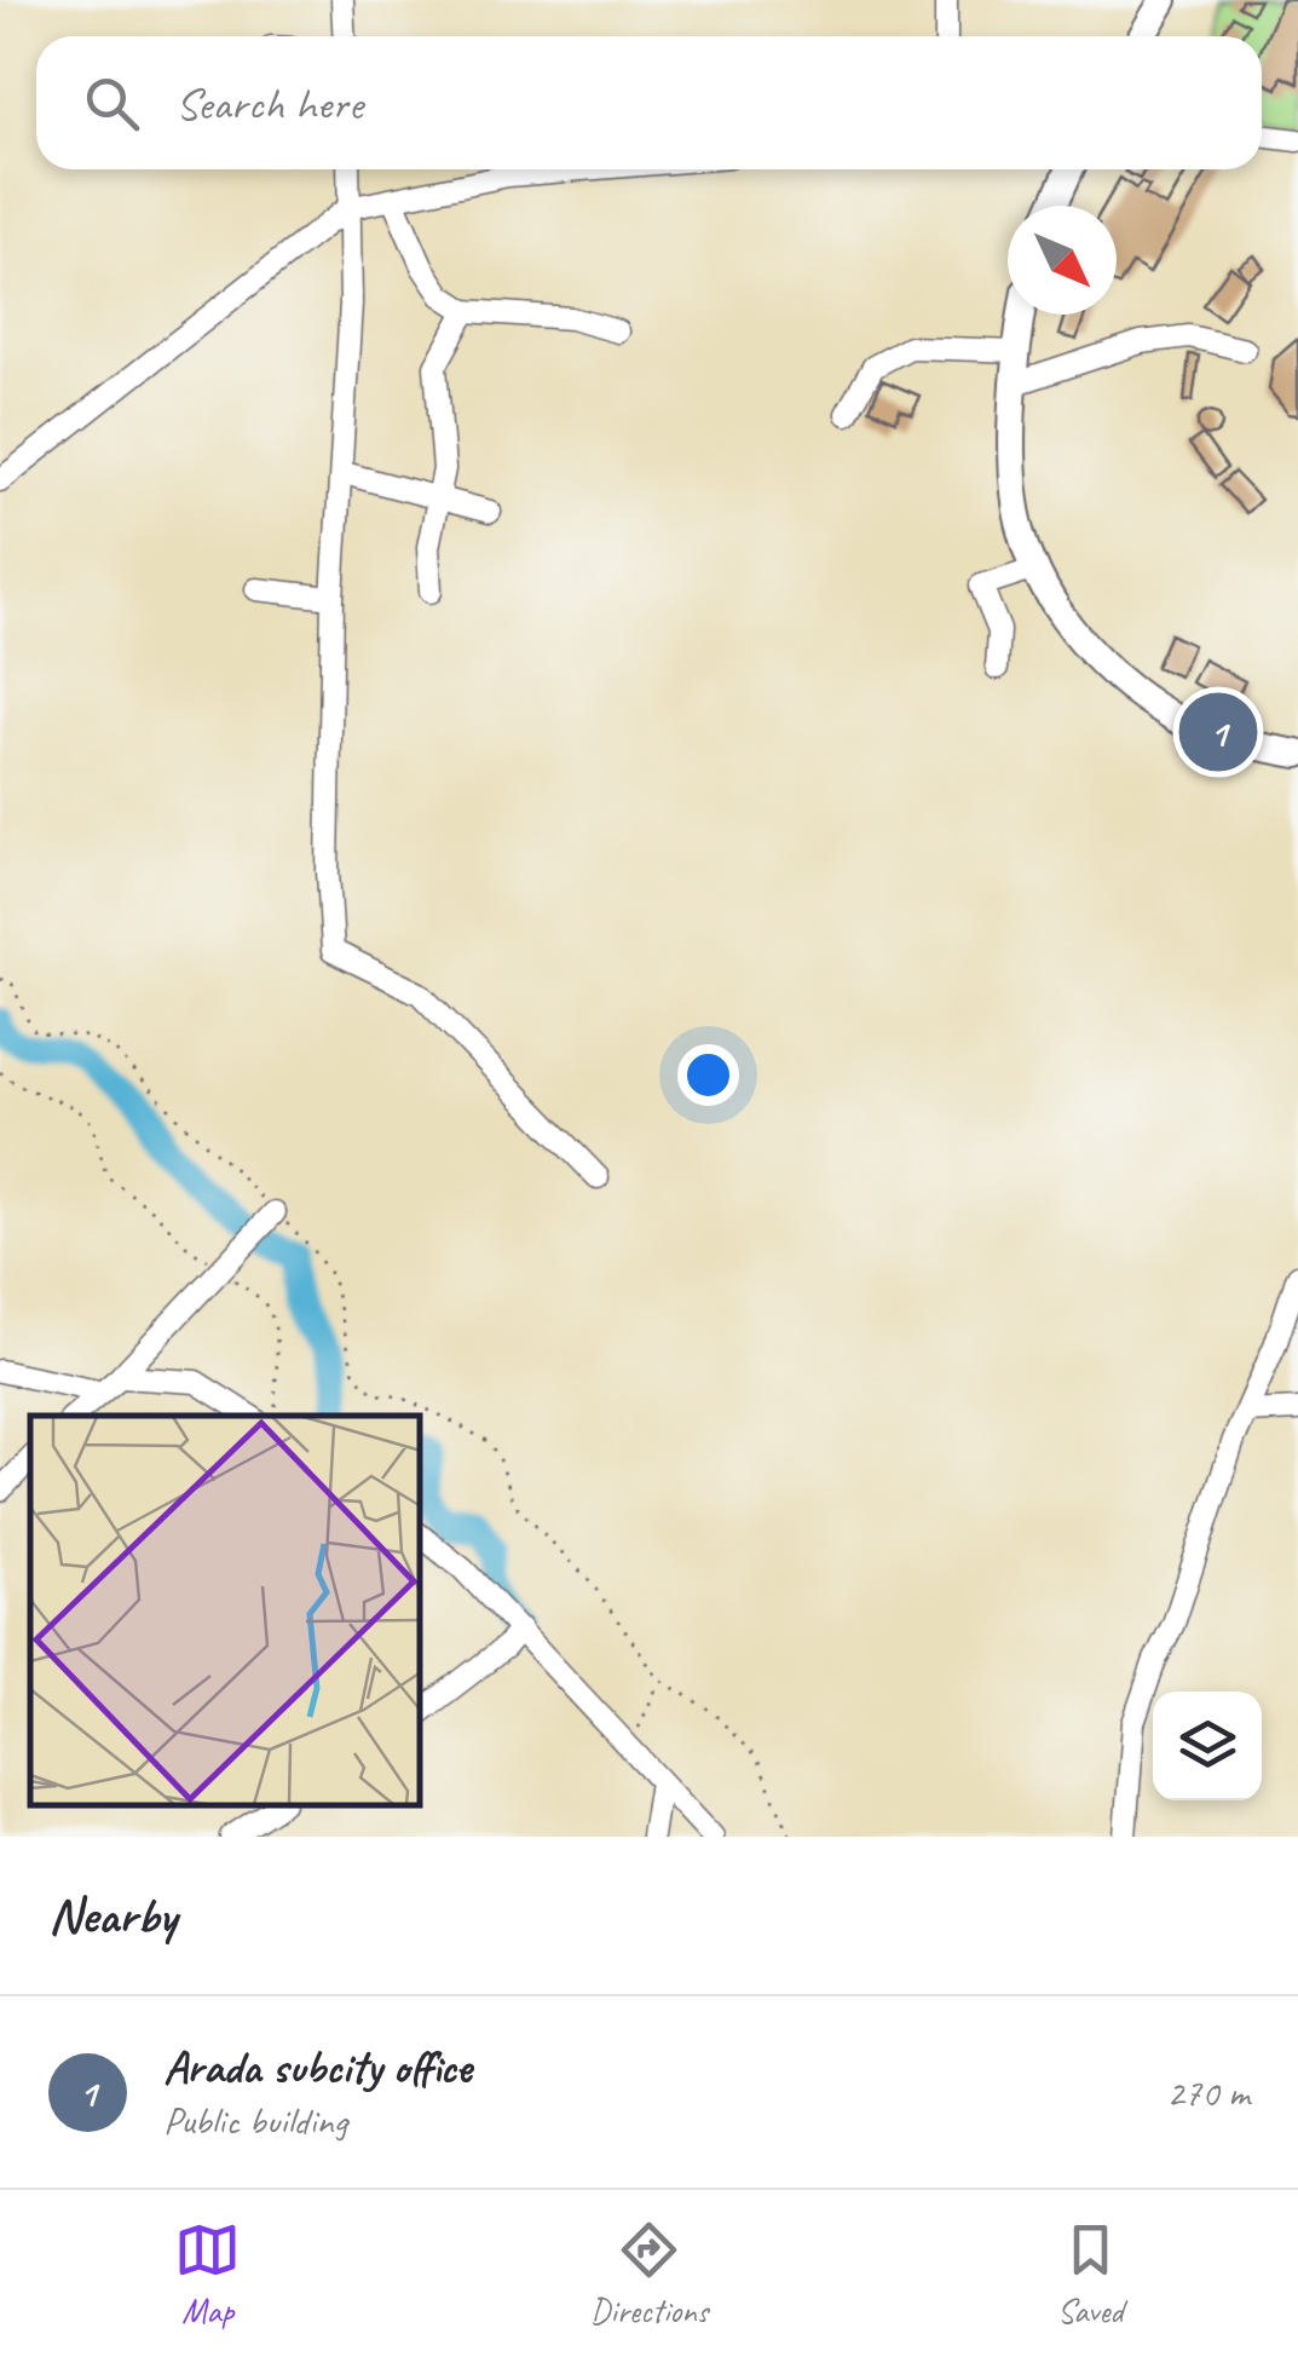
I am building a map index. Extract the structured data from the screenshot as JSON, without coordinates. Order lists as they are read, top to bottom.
{
  "north": "bottom right",
  "page": {
    "search": "Search here",
    "pins": "1",
    "heading": "Nearby",
    "list": [
      {
        "mark": "1",
        "name": "Arada subcity office",
        "note": "Public building",
        "value": "270 m"
      }
    ],
    "nav": ["Map", "Directions", "Saved"]
  }
}
